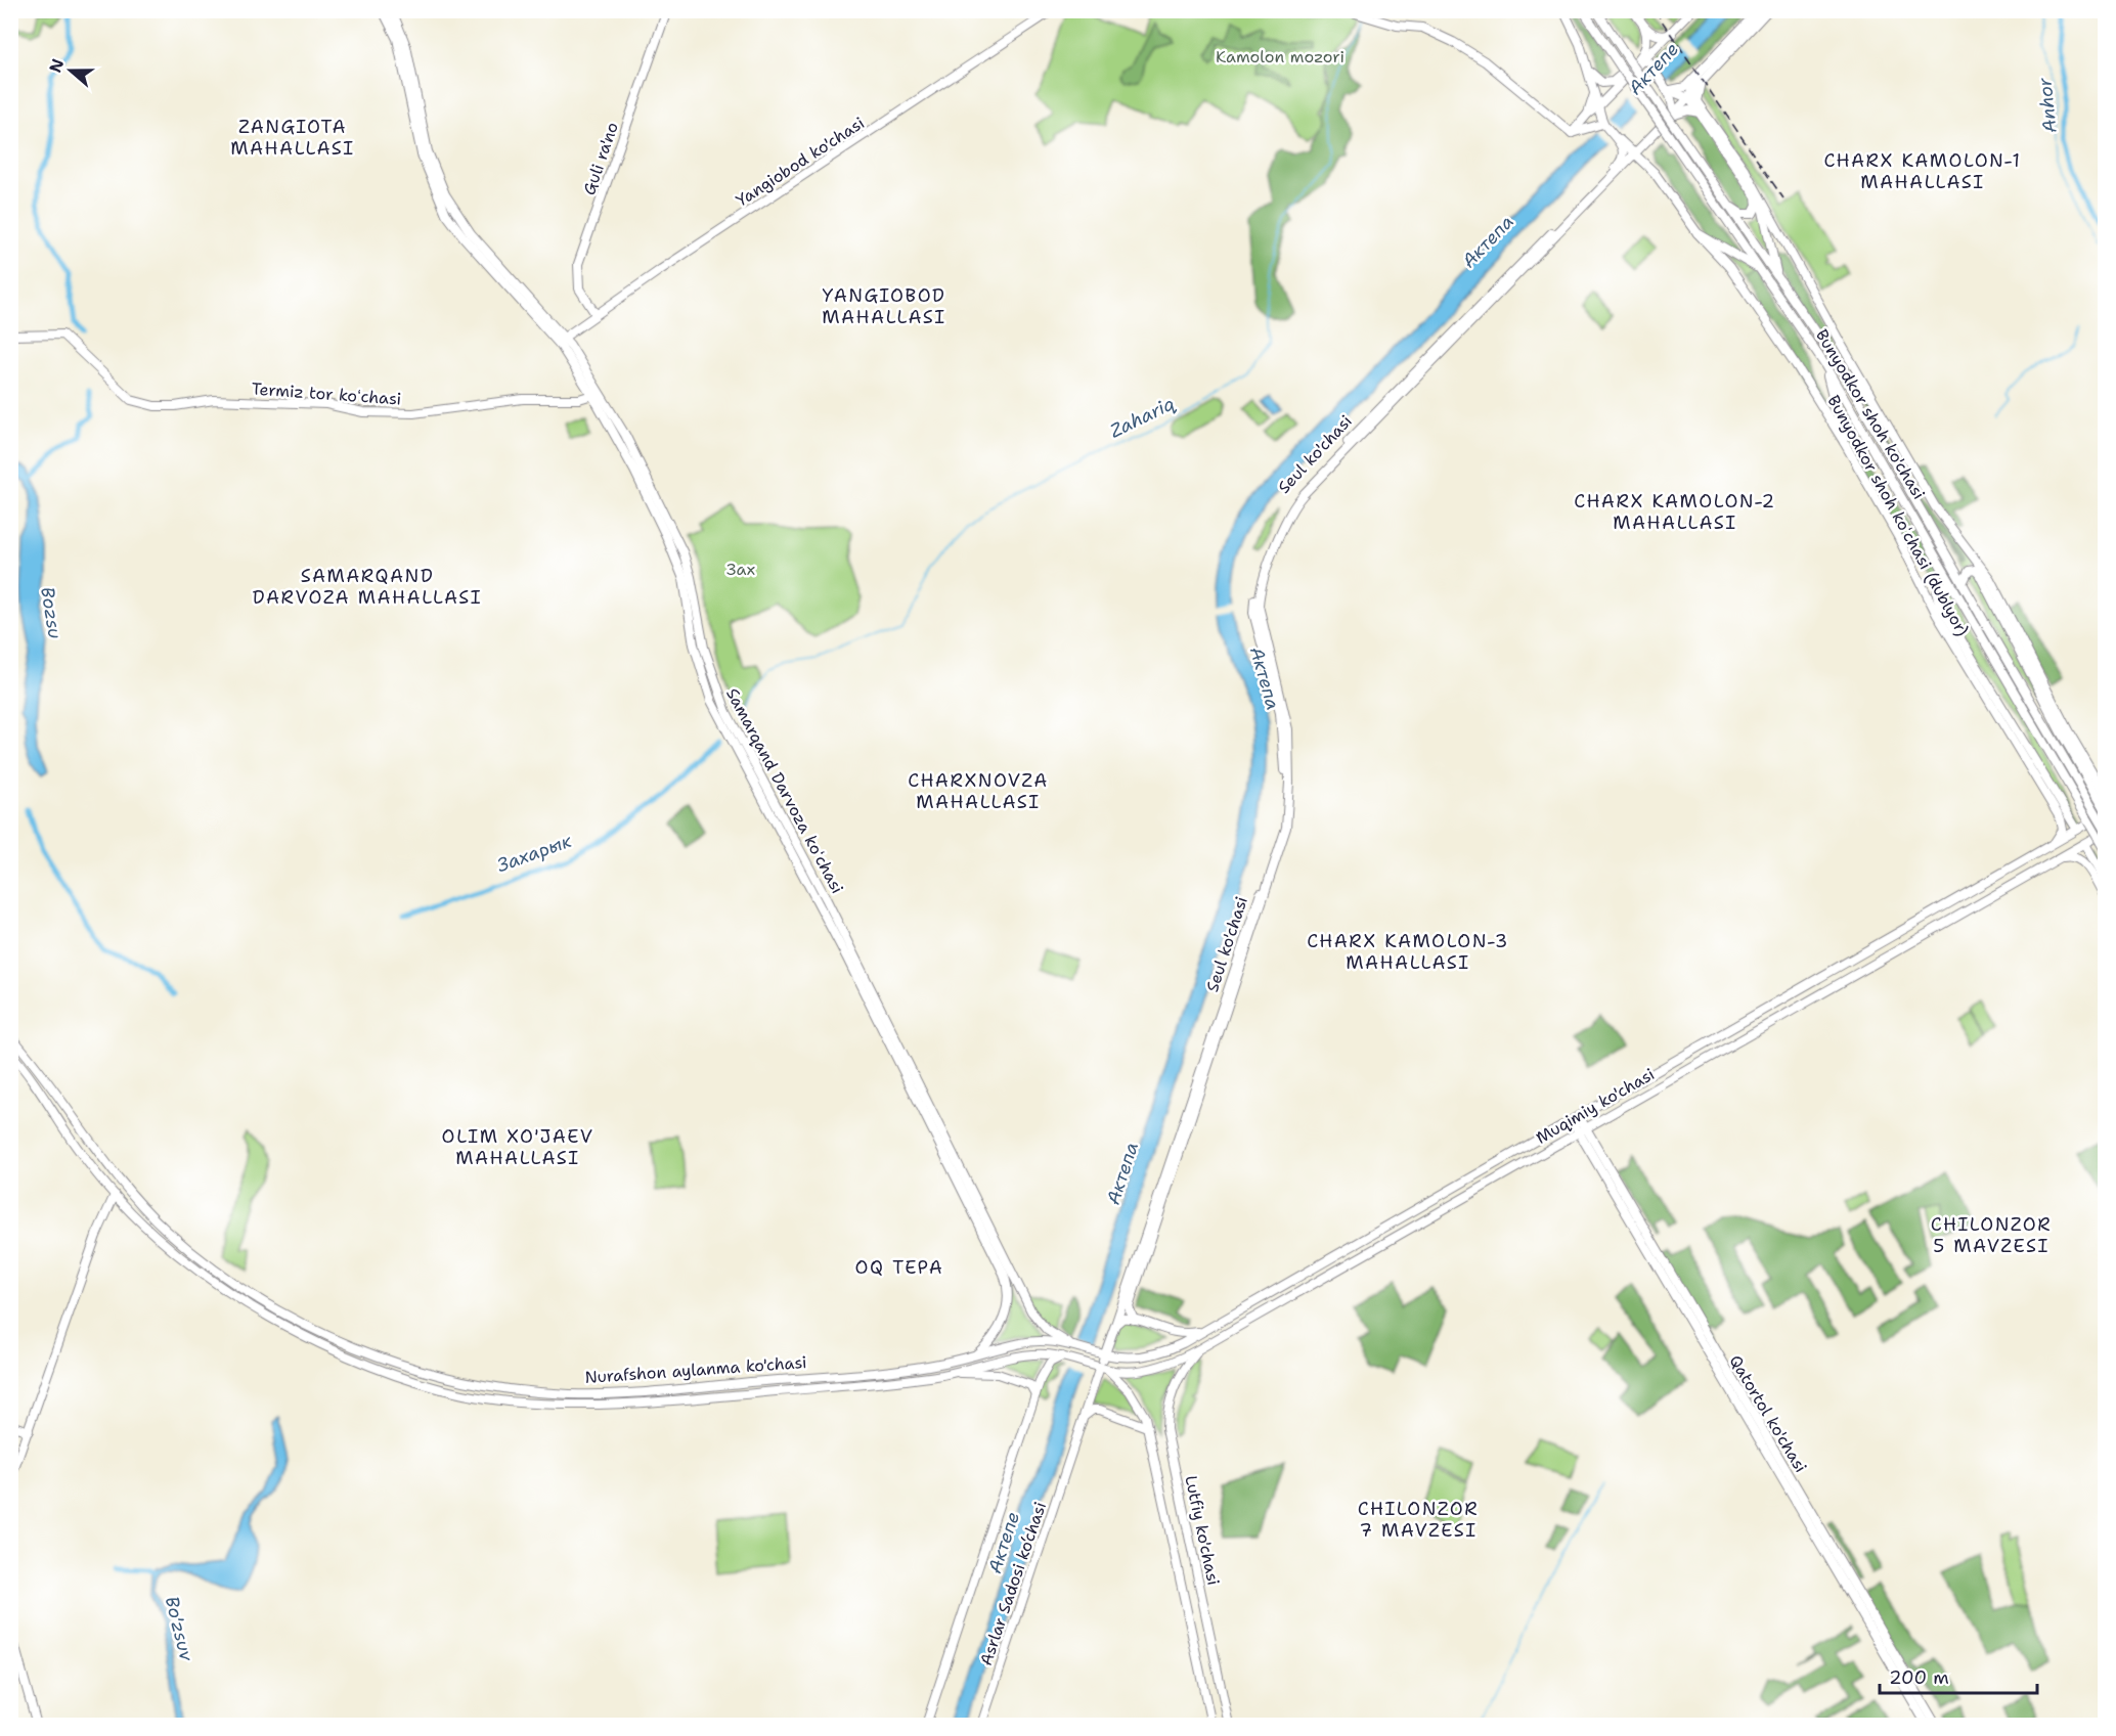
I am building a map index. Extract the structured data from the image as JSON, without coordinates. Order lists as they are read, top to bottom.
{
  "streets": {
    "main road": [
      "Guli ra'no",
      "Yangiobod ko'chasi",
      "Termiz tor koʻchasi",
      "Bunyodkor shoh ko'chasi",
      "Seul ko'chasi",
      "Bunyodkor shoh koʻchasi (dublyor)",
      "Samarqand Darvoza koʻchasi",
      "Muqimiy ko'chasi",
      "Nurafshon aylanma ko'chasi",
      "Qatortol ko'chasi",
      "Lutfiy ko'chasi",
      "Asrlar Sadosi ko‘chasi"
    ]
  },
  "crossings": [
    ["Guli ra'no", "Yangiobod ko'chasi"],
    ["Yangiobod ko'chasi", "Samarqand Darvoza koʻchasi"],
    ["Termiz tor koʻchasi", "Samarqand Darvoza koʻchasi"],
    ["Bunyodkor shoh ko'chasi", "Muqimiy ko'chasi"],
    ["Seul ko'chasi", "Bunyodkor shoh koʻchasi (dublyor)"],
    ["Seul ko'chasi", "Muqimiy ko'chasi"],
    ["Seul ko'chasi", "Lutfiy ko'chasi"],
    ["Seul ko'chasi", "Asrlar Sadosi ko‘chasi"],
    ["Bunyodkor shoh koʻchasi (dublyor)", "Muqimiy ko'chasi"],
    ["Samarqand Darvoza koʻchasi", "Muqimiy ko'chasi"],
    ["Samarqand Darvoza koʻchasi", "Nurafshon aylanma ko'chasi"],
    ["Muqimiy ko'chasi", "Nurafshon aylanma ko'chasi"],
    ["Muqimiy ko'chasi", "Qatortol ko'chasi"],
    ["Muqimiy ko'chasi", "Lutfiy ko'chasi"],
    ["Muqimiy ko'chasi", "Asrlar Sadosi ko‘chasi"],
    ["Lutfiy ko'chasi", "Asrlar Sadosi ko‘chasi"]
  ],
  "districts": [
    "ZANGIOTA MAHALLASI",
    "CHARX KAMOLON-1 MAHALLASI",
    "YANGIOBOD MAHALLASI",
    "CHARX KAMOLON-2 MAHALLASI",
    "SAMARQAND DARVOZA MAHALLASI",
    "CHARXNOVZA MAHALLASI",
    "CHARX KAMOLON-3 MAHALLASI",
    "OLIM XO'JAEV MAHALLASI",
    "CHILONZOR 5 MAVZESI",
    "OQ TEPA",
    "CHILONZOR 7 MAVZESI"
  ],
  "water": [
    "Актепе",
    "Anhor",
    "Актепа",
    "Zahariq",
    "Bozsu",
    "Захарык",
    "Bo'zsuv"
  ],
  "parks": ["Kamolon mozori", "Зах"],
  "scale_bar": "200 m",
  "north": "left"
}
